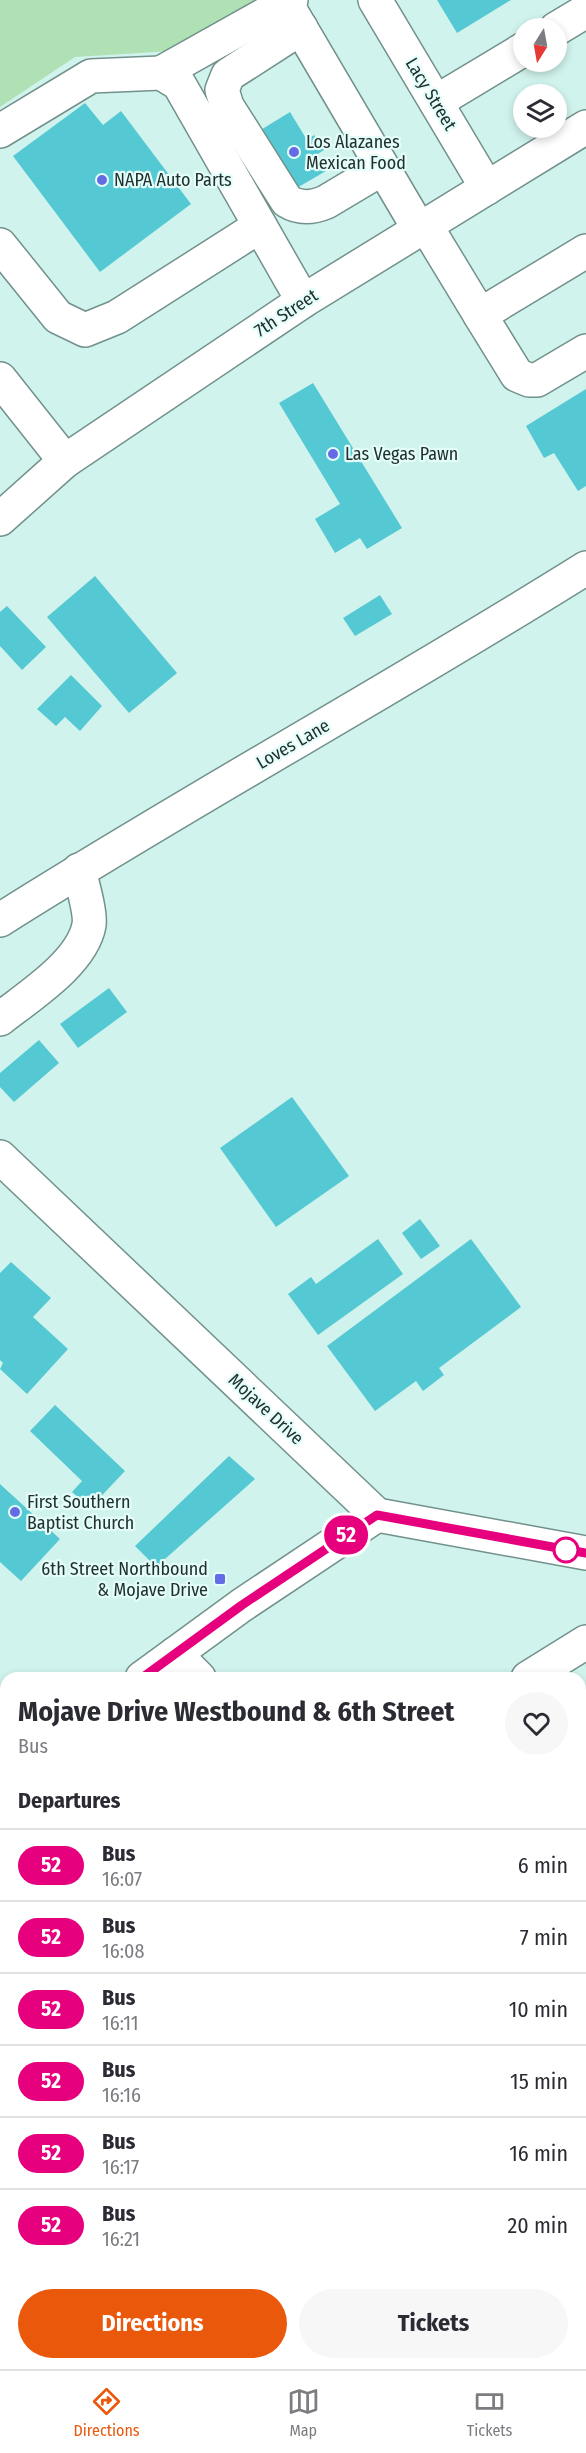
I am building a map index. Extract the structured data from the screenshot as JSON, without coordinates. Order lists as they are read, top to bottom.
{
  "streets": {
    "main road": [
      "Lacy Street",
      "7th Street",
      "Loves Lane",
      "Mojave Drive"
    ]
  },
  "crossings": [
    ["Lacy Street", "7th Street"]
  ],
  "places": {
    "other": [
      "Los Alazanes Mexican Food",
      "NAPA Auto Parts",
      "Las Vegas Pawn",
      "First Southern Baptist Church"
    ],
    "transit": ["6th Street Northbound & Mojave Drive"]
  },
  "lines": ["bus line 52"],
  "north": "bottom",
  "page": {
    "on_map": "52",
    "heading": [
      ["Mojave Drive Westbound & 6th Street", "Bus"],
      "Departures"
    ],
    "list": [
      {
        "mark": "52",
        "name": "Bus",
        "note": "16:07",
        "value": "6 min"
      },
      {
        "mark": "52",
        "name": "Bus",
        "note": "16:08",
        "value": "7 min"
      },
      {
        "mark": "52",
        "name": "Bus",
        "note": "16:11",
        "value": "10 min"
      },
      {
        "mark": "52",
        "name": "Bus",
        "note": "16:16",
        "value": "15 min"
      },
      {
        "mark": "52",
        "name": "Bus",
        "note": "16:17",
        "value": "16 min"
      },
      {
        "mark": "52",
        "name": "Bus",
        "note": "16:21",
        "value": "20 min"
      }
    ],
    "buttons": ["Directions", "Tickets"],
    "tabs": ["Directions", "Map", "Tickets"]
  }
}
